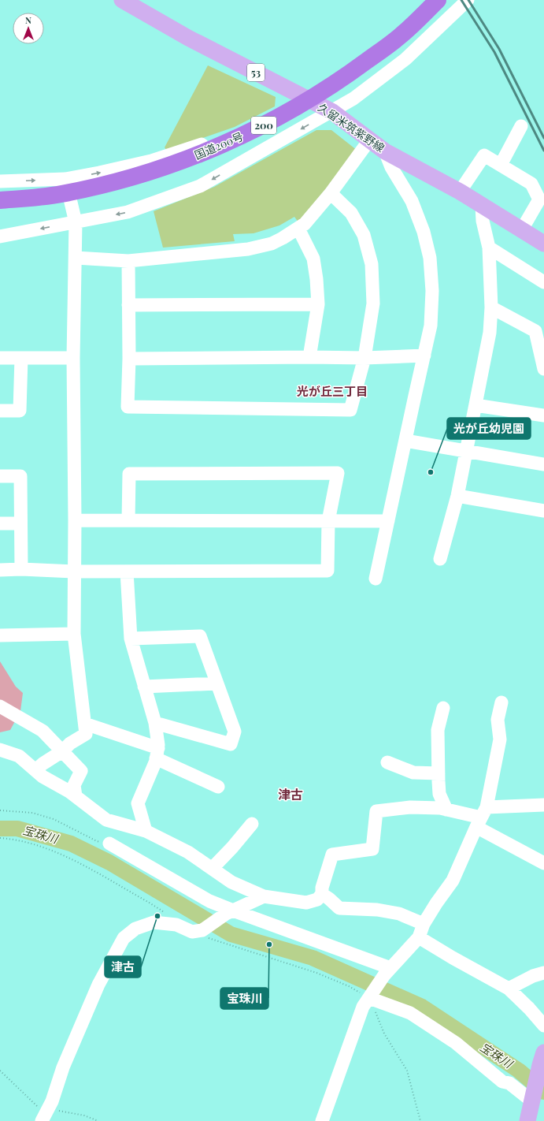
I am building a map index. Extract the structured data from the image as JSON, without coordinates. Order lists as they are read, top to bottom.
{
  "streets": {
    "highway": ["200", "国道200号"],
    "main road": ["53", "久留米筑紫野線"]
  },
  "districts": ["光が丘三丁目", "津古"],
  "water": ["宝珠川"],
  "places": ["光が丘幼児園", "津古", "宝珠川"],
  "north": "top"
}
